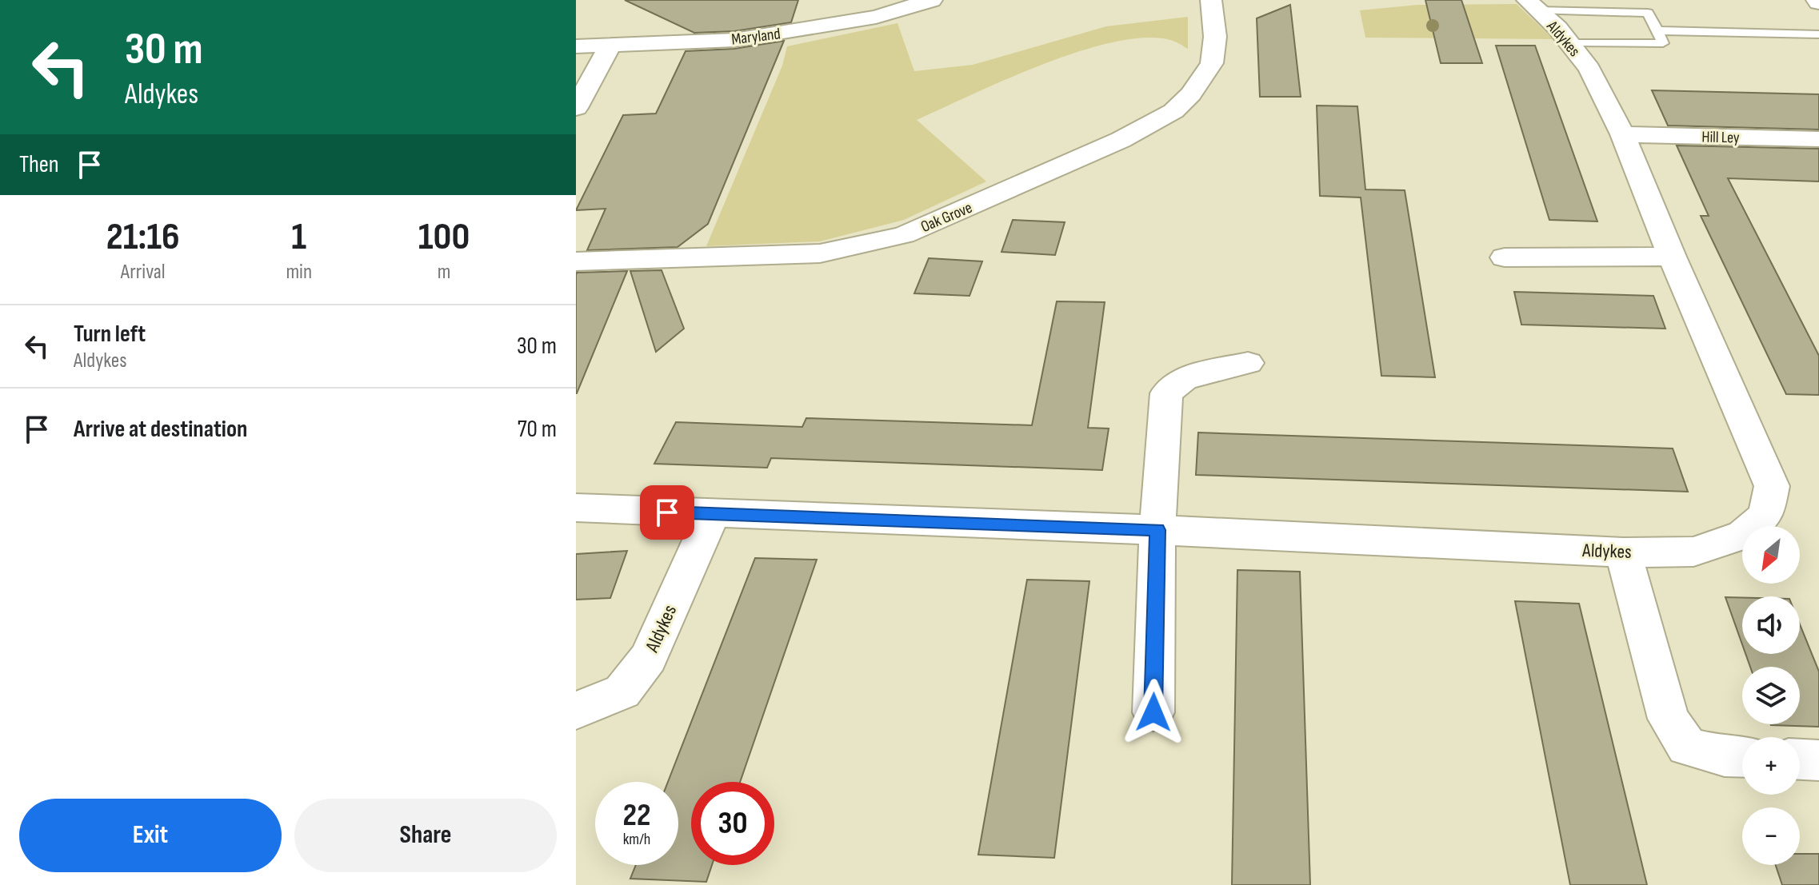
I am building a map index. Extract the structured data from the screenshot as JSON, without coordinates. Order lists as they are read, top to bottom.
{
  "streets": {
    "street": [
      "Maryland",
      "Aldykes",
      "Hill Ley",
      "Oak Grove"
    ]
  },
  "crossings": [
    ["Aldykes", "Hill Ley"]
  ],
  "north": "bottom left",
  "page": {
    "turn": ["30 m", "Aldykes"],
    "then": "Then",
    "eta": [
      "21:16",
      "Arrival",
      "1",
      "min",
      "100",
      "m"
    ],
    "list": [
      {
        "name": "Turn left",
        "note": "Aldykes",
        "value": "30 m"
      },
      {
        "name": "Arrive at destination",
        "value": "70 m"
      }
    ],
    "map_buttons": ["+", "−"],
    "speed": "22 km/h",
    "limit": "30",
    "buttons": ["Exit", "Share"]
  }
}
